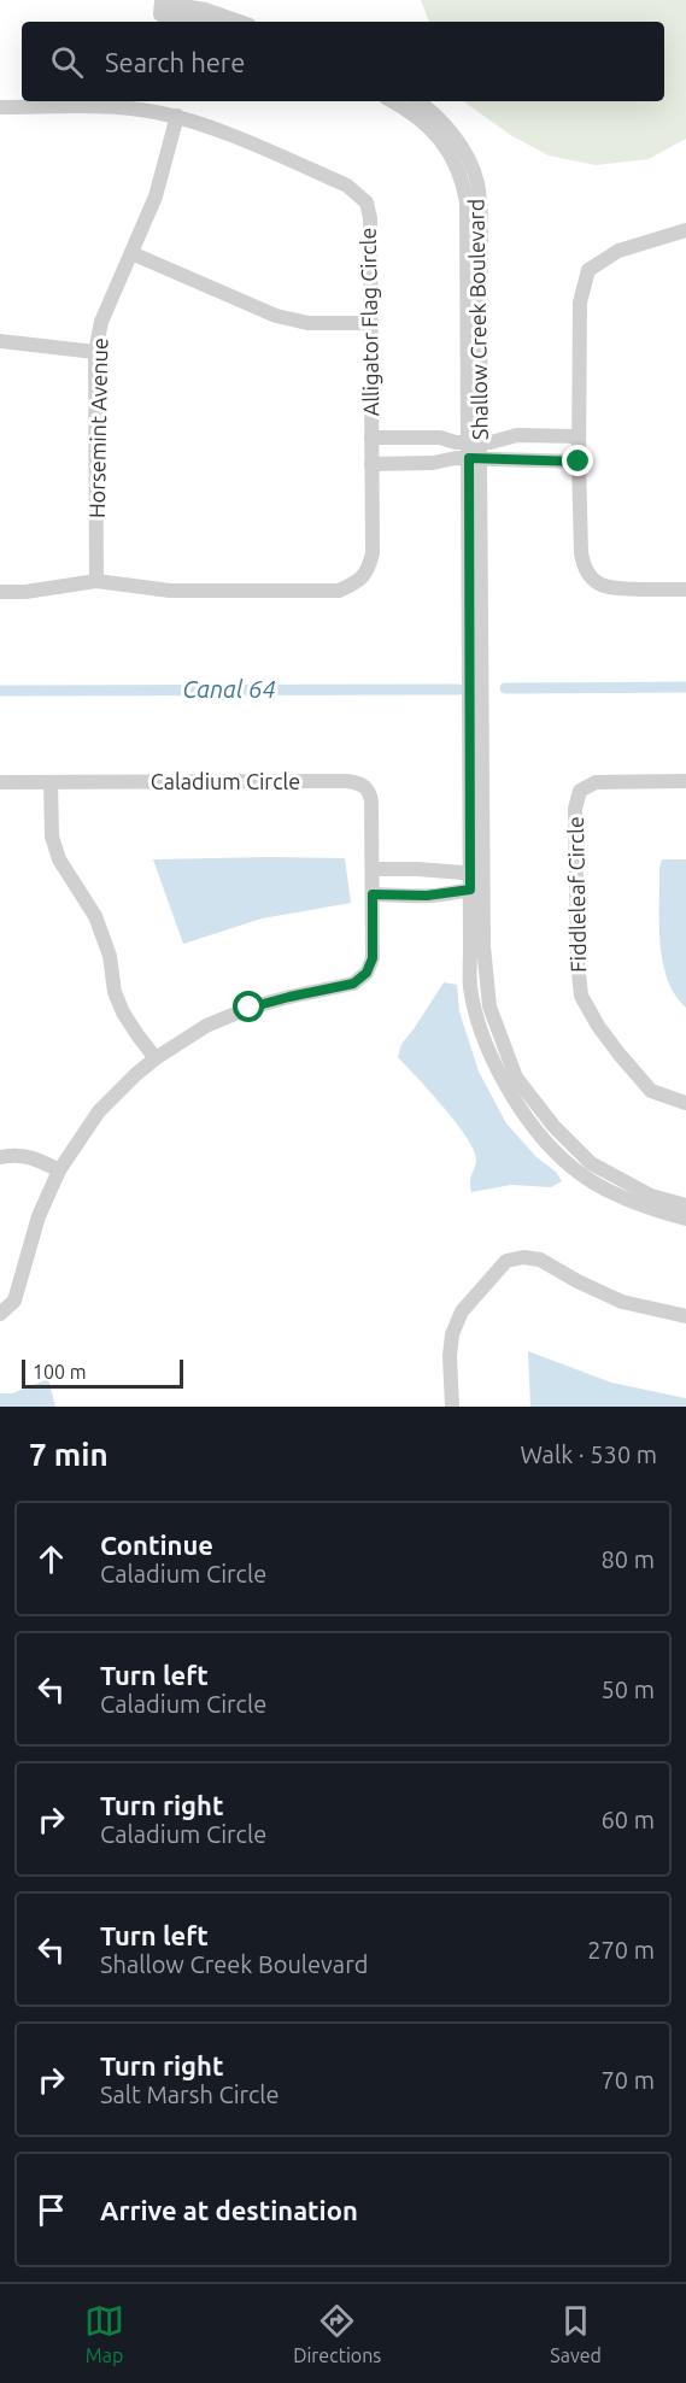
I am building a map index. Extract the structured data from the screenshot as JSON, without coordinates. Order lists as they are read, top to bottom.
{
  "streets": {
    "street": [
      "Shallow Creek Boulevard",
      "Alligator Flag Circle",
      "Horsemint Avenue",
      "Caladium Circle",
      "Fiddleleaf Circle"
    ]
  },
  "crossings": [
    ["Shallow Creek Boulevard", "Alligator Flag Circle"],
    ["Alligator Flag Circle", "Horsemint Avenue"]
  ],
  "water": ["Canal 64"],
  "scale_bar": "100 m",
  "page": {
    "search": "Search here",
    "scale": "100 m",
    "heading": ["7 min", "Walk · 530 m"],
    "list": [
      ["Continue", "Caladium Circle", "80 m"],
      ["Turn left", "Caladium Circle", "50 m"],
      ["Turn right", "Caladium Circle", "60 m"],
      ["Turn left", "Shallow Creek Boulevard", "270 m"],
      ["Turn right", "Salt Marsh Circle", "70 m"],
      "Arrive at destination"
    ],
    "nav": ["Map", "Directions", "Saved"]
  }
}
